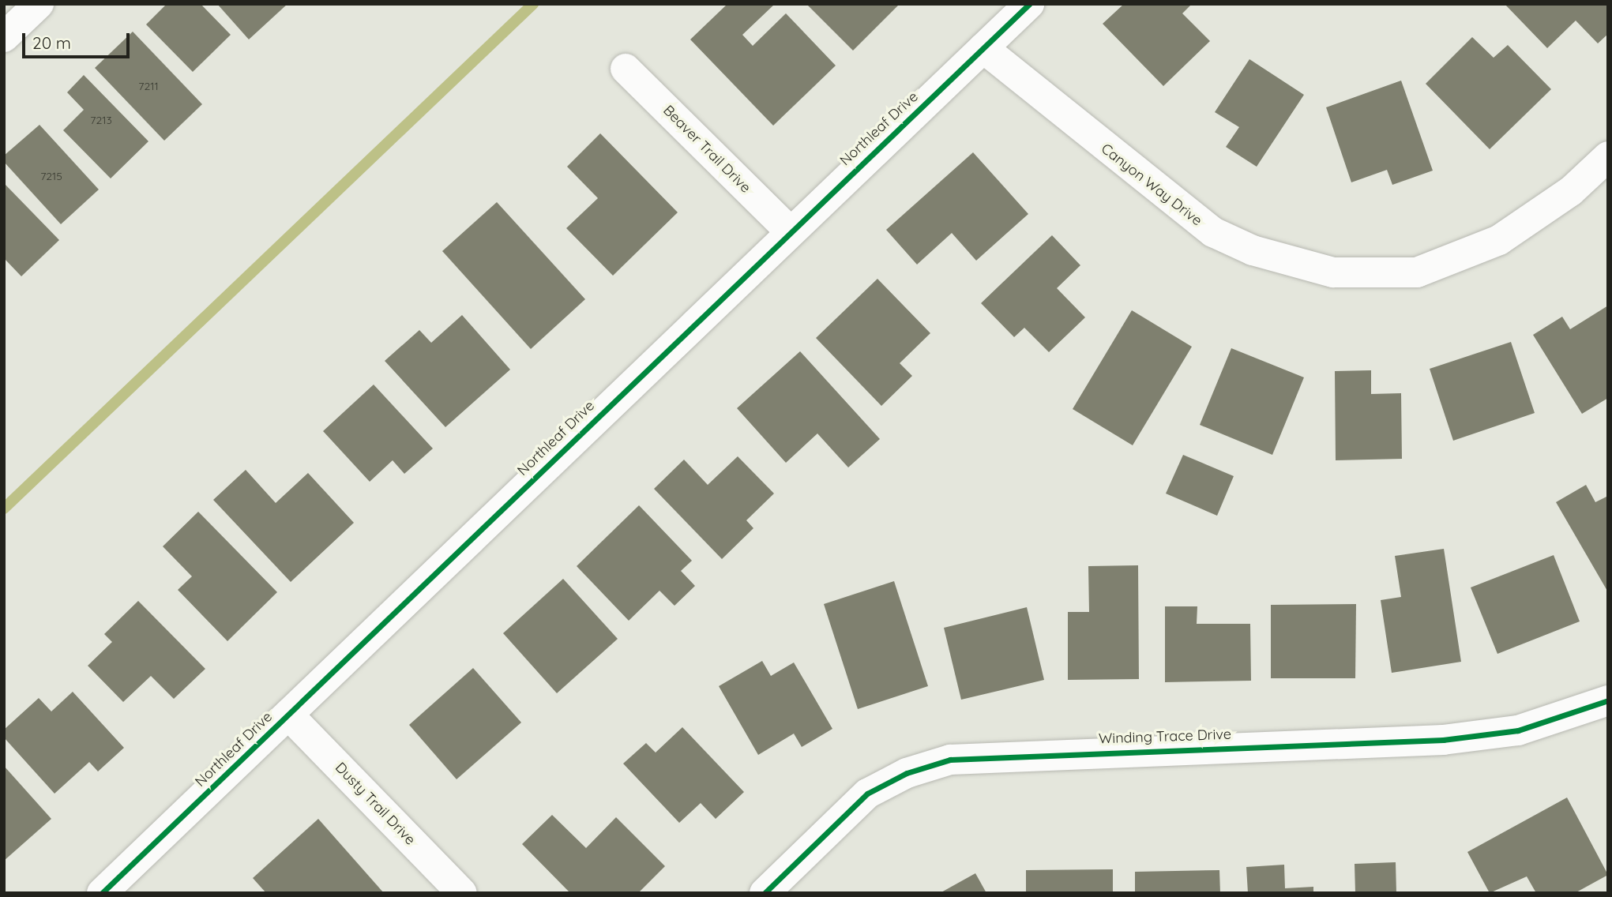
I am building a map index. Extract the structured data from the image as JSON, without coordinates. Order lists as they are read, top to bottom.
{
  "streets": {
    "street": [
      "Northleaf Drive",
      "Beaver Trail Drive",
      "Canyon Way Drive",
      "Winding Trace Drive",
      "Dusty Trail Drive"
    ]
  },
  "crossings": [
    ["Northleaf Drive", "Beaver Trail Drive"],
    ["Northleaf Drive", "Canyon Way Drive"],
    ["Northleaf Drive", "Dusty Trail Drive"]
  ],
  "house_numbers": ["7211", "7213", "7215"],
  "scale_bar": "20 m"
}
